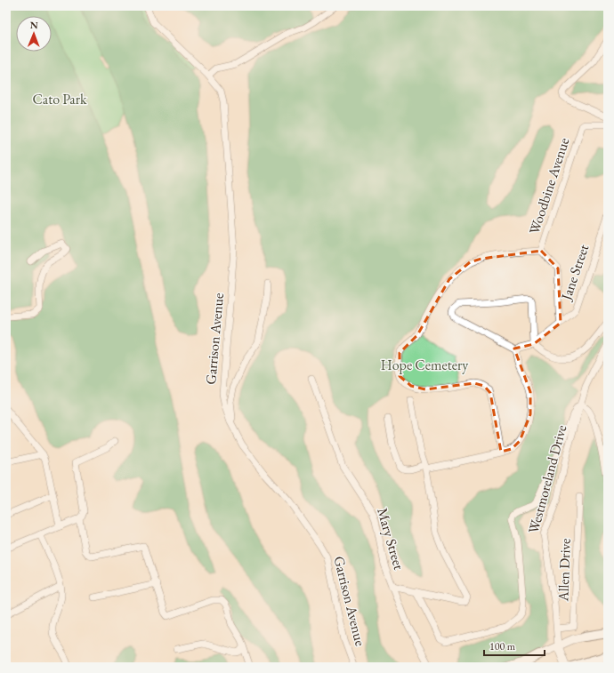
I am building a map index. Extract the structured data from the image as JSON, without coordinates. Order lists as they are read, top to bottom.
{
  "streets": {
    "main road": ["Westmoreland Drive"],
    "street": [
      "Woodbine Avenue",
      "Jane Street",
      "Garrison Avenue",
      "Mary Street",
      "Allen Drive"
    ]
  },
  "crossings": [
    ["Westmoreland Drive", "Allen Drive"]
  ],
  "parks": ["Cato Park", "Hope Cemetery"],
  "scale_bar": "100 m",
  "north": "top"
}
